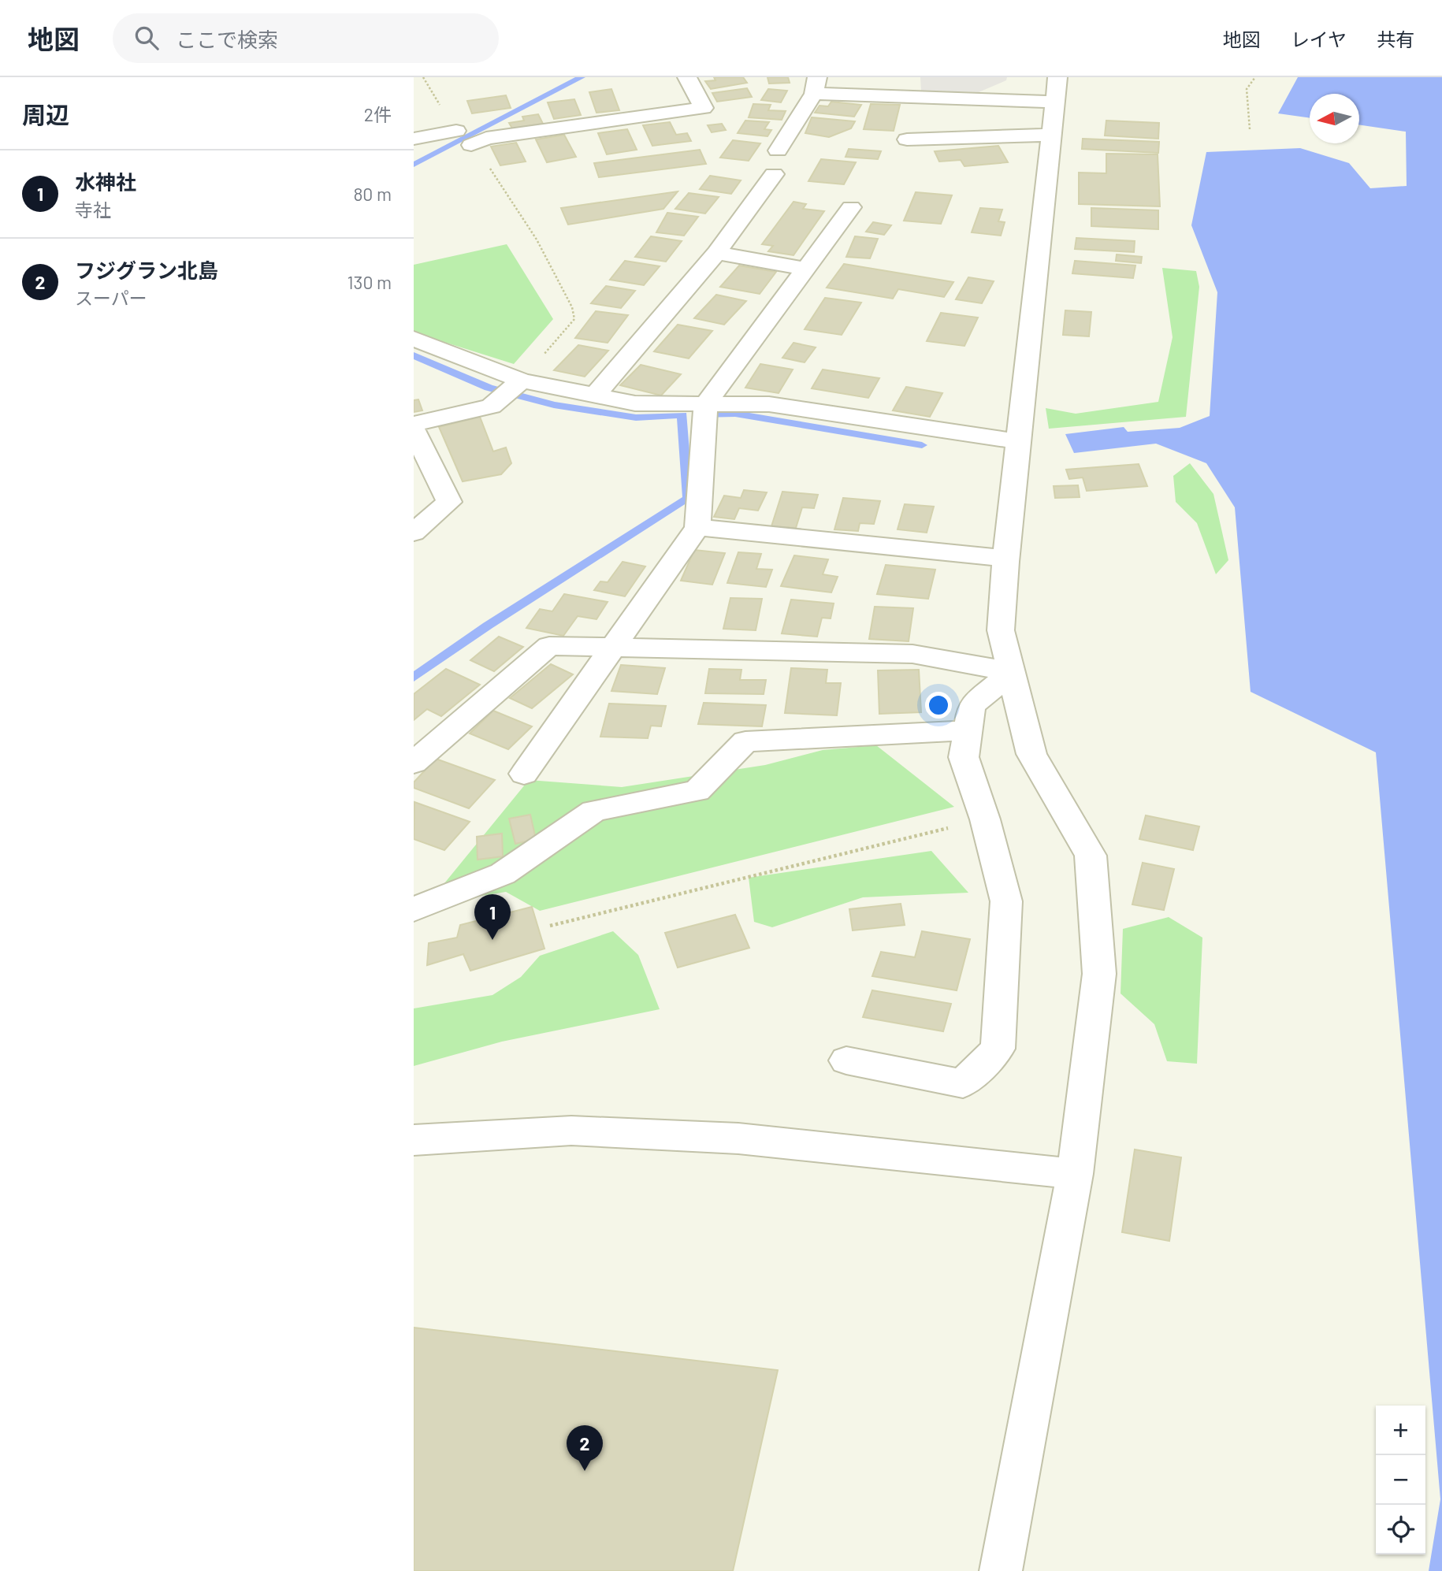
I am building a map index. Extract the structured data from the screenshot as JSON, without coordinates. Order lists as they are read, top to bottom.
{
  "north": "left",
  "page": {
    "header": "地図",
    "search": "ここで検索",
    "nav": ["地図", "レイヤ", "共有"],
    "heading": ["周辺", "2件"],
    "list": [
      {
        "mark": "1",
        "name": "水神社",
        "note": "寺社",
        "value": "80 m"
      },
      {
        "mark": "2",
        "name": "フジグラン北島",
        "note": "スーパー",
        "value": "130 m"
      }
    ],
    "pins": ["1", "2"],
    "map_buttons": ["+", "−"]
  }
}
